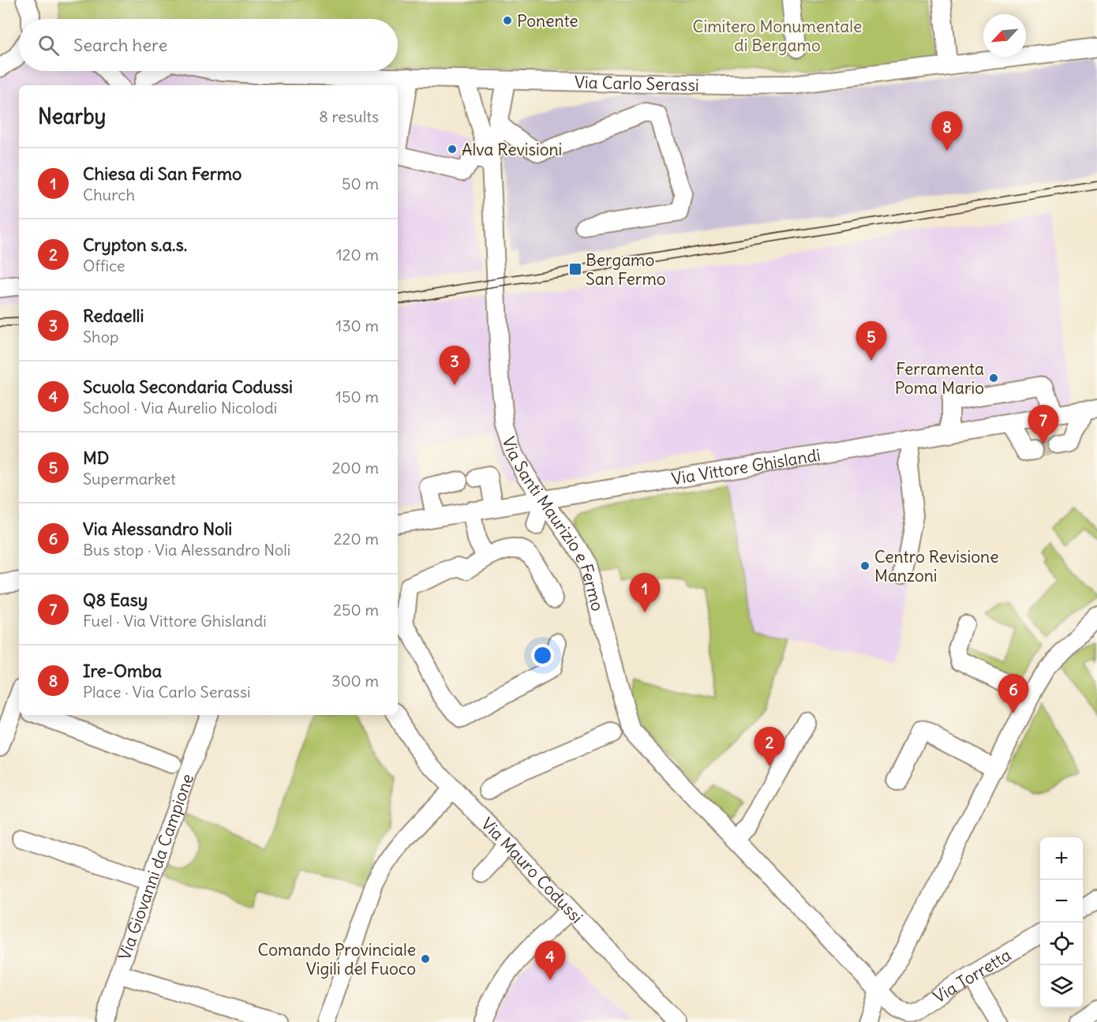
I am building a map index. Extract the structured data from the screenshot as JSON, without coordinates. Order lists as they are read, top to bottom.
{
  "streets": {
    "street": [
      "Via Carlo Serassi",
      "Via Vittore Ghislandi",
      "Via Santi Maurizio e Fermo",
      "Via Giovanni da Campione",
      "Via Mauro Codussi",
      "Via Torretta"
    ]
  },
  "crossings": [
    ["Via Carlo Serassi", "Via Santi Maurizio e Fermo"],
    ["Via Vittore Ghislandi", "Via Santi Maurizio e Fermo"],
    ["Via Santi Maurizio e Fermo", "Via Torretta"]
  ],
  "parks": ["Cimitero Monumentale di Bergamo"],
  "places": {
    "other": [
      "Ponente",
      "Alva Revisioni",
      "Ferramenta Poma Mario",
      "Centro Revisione Manzoni",
      "Comando Provinciale Vigili del Fuoco"
    ],
    "transit": ["Bergamo San Fermo"]
  },
  "north": "bottom left",
  "page": {
    "search": "Search here",
    "heading": ["Nearby", "8 results"],
    "pins": [
      "8",
      "5",
      "3",
      "7",
      "1",
      "6",
      "2",
      "4"
    ],
    "list": [
      {
        "mark": "1",
        "name": "Chiesa di San Fermo",
        "note": "Church",
        "value": "50 m"
      },
      {
        "mark": "2",
        "name": "Crypton s.a.s.",
        "note": "Office",
        "value": "120 m"
      },
      {
        "mark": "3",
        "name": "Redaelli",
        "note": "Shop",
        "value": "130 m"
      },
      {
        "mark": "4",
        "name": "Scuola Secondaria Codussi",
        "note": "School · Via Aurelio Nicolodi",
        "value": "150 m"
      },
      {
        "mark": "5",
        "name": "MD",
        "note": "Supermarket",
        "value": "200 m"
      },
      {
        "mark": "6",
        "name": "Via Alessandro Noli",
        "note": "Bus stop · Via Alessandro Noli",
        "value": "220 m"
      },
      {
        "mark": "7",
        "name": "Q8 Easy",
        "note": "Fuel · Via Vittore Ghislandi",
        "value": "250 m"
      },
      {
        "mark": "8",
        "name": "Ire-Omba",
        "note": "Place · Via Carlo Serassi",
        "value": "300 m"
      }
    ],
    "map_buttons": ["+", "−"]
  }
}
